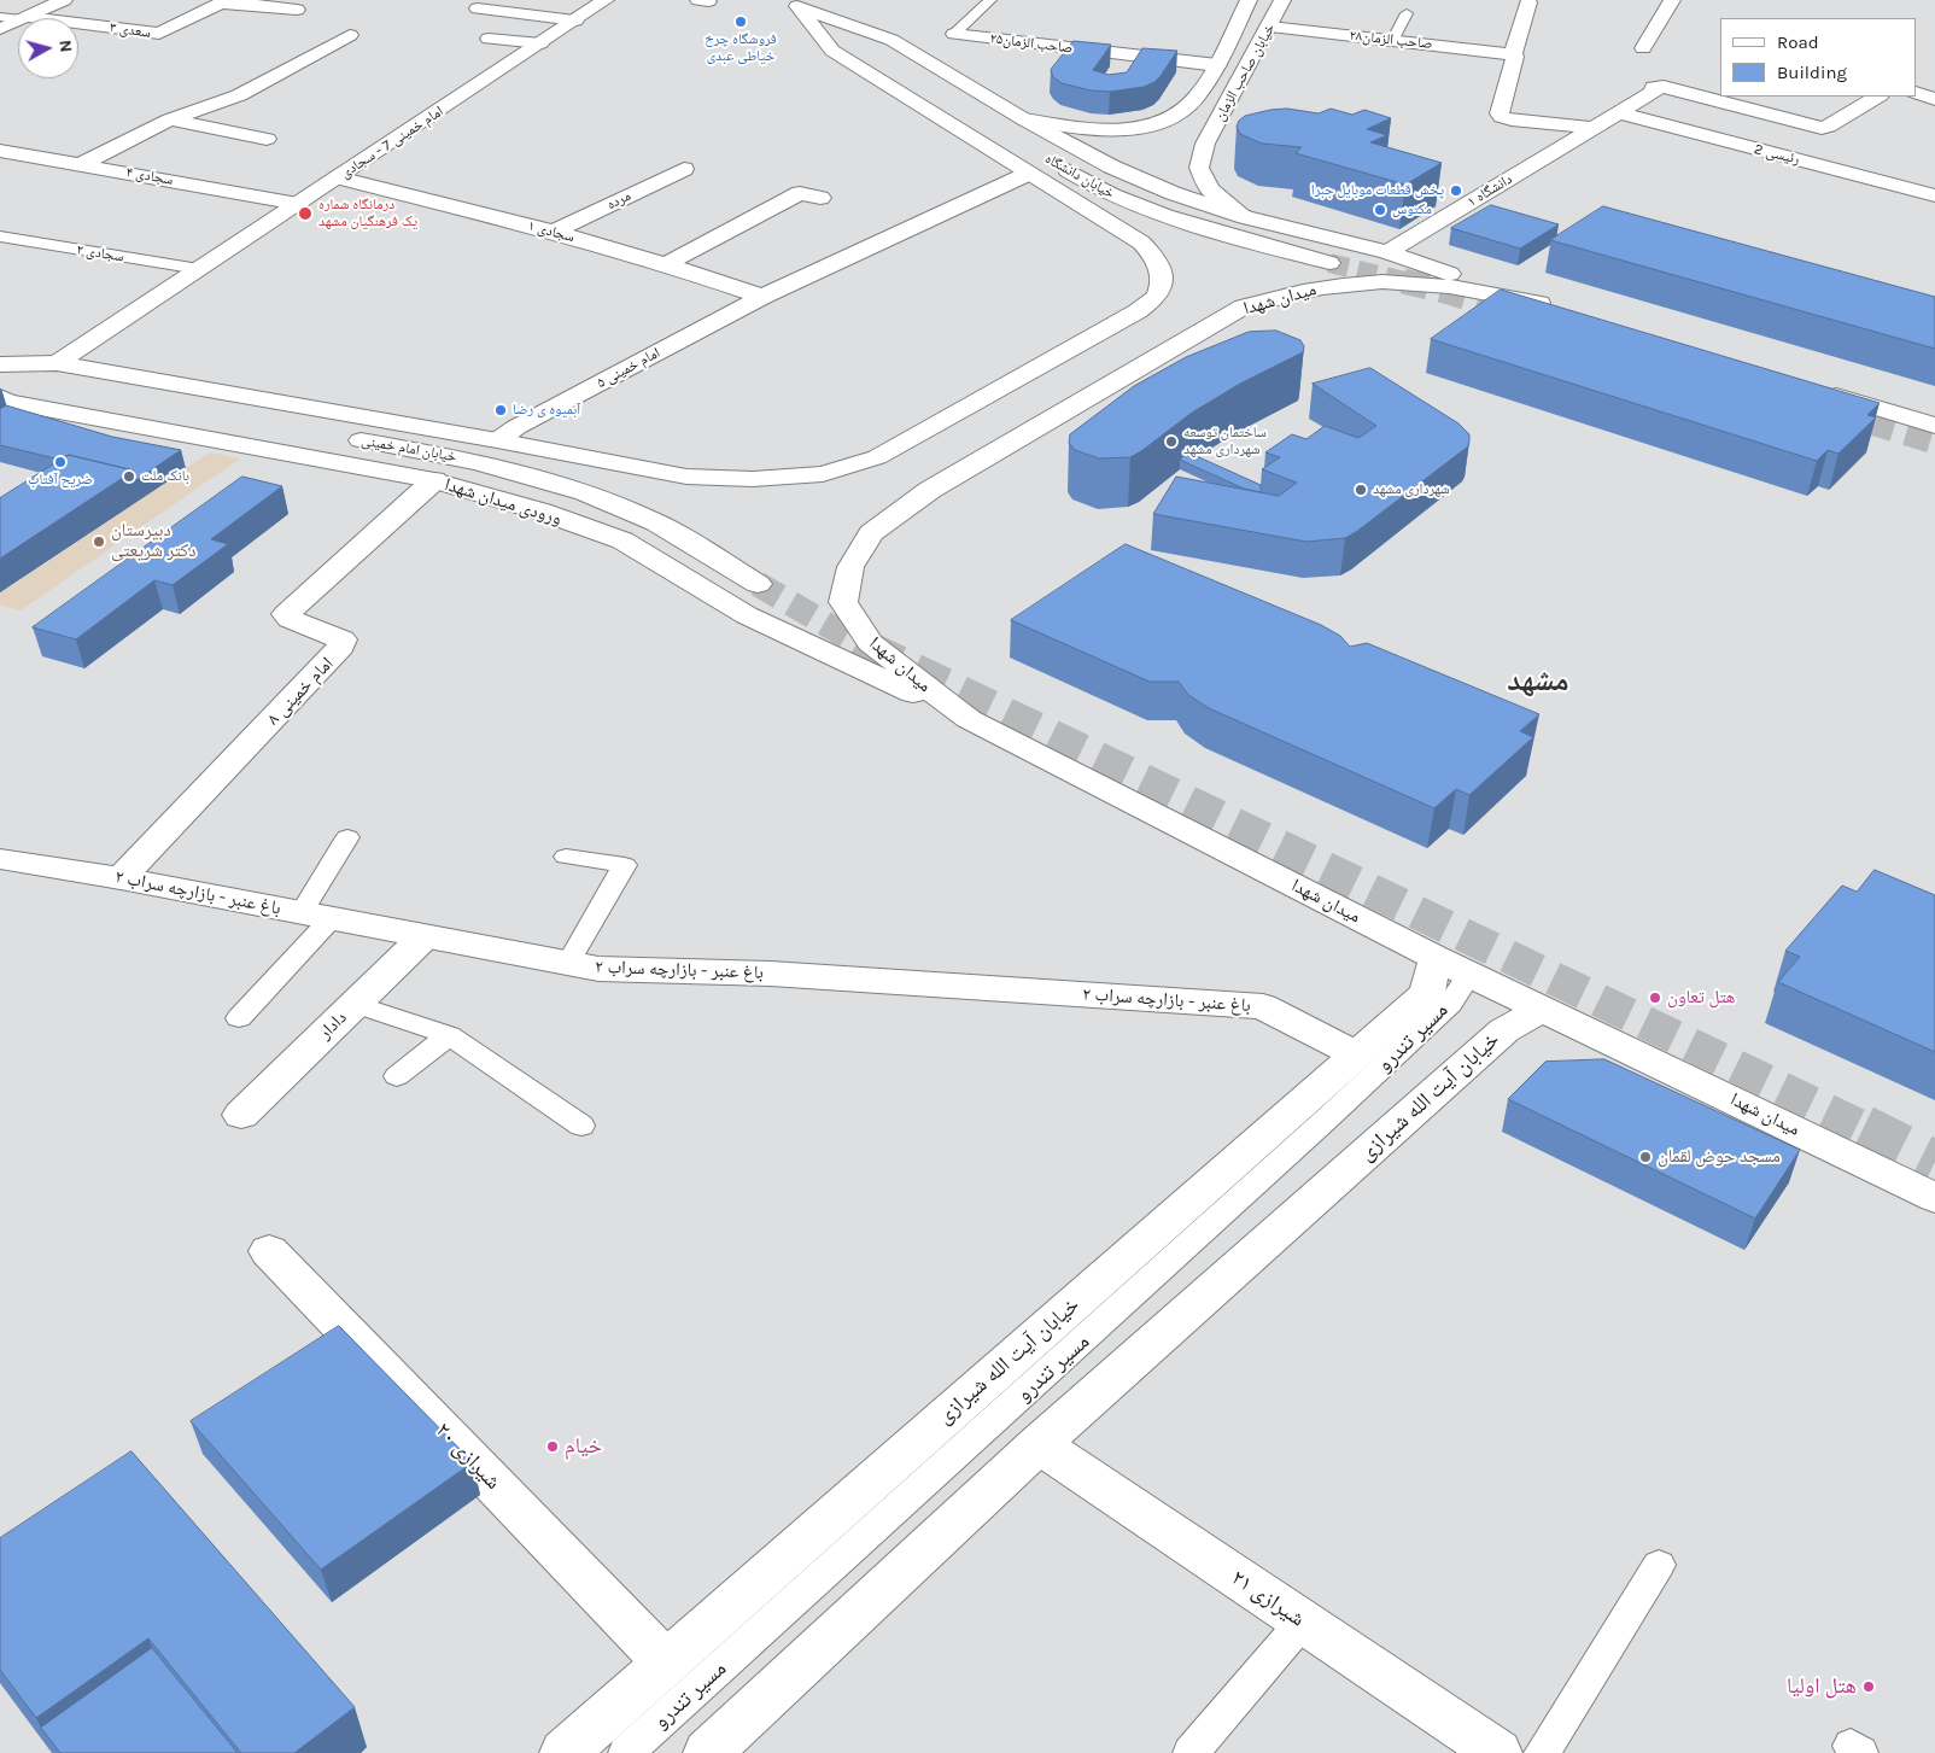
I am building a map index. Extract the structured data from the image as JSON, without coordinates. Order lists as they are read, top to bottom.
{
  "streets": {
    "main road": [
      "سعدی ۳",
      "صاحب الزمان۲۸",
      "صاحب الزمان۲۵",
      "خیابان صاحب الزمان",
      "امام خمینی 7 - سجادی",
      "رئیسی 2",
      "سجادی ۴",
      "خیابان دانشگاه",
      "دانشگاه ۱",
      "مرده",
      "سجادی ۱",
      "میدان شهدا",
      "امام خمینی ۵",
      "خیابان امام خمینی",
      "ورودی میدان شهدا",
      "امام خمینی ۸",
      "باغ عنبر - بازارچه سراب ۲",
      "دادار",
      "خیابان آیت الله شیرازی",
      "شیرازی ۲۰",
      "شیرازی ۲۱"
    ],
    "lane": ["سجادی ۲", "مسیر تندرو"]
  },
  "crossings": [
    ["صاحب الزمان۲۸", "خیابان صاحب الزمان"],
    ["امام خمینی 7 - سجادی", "سجادی ۴"],
    ["امام خمینی 7 - سجادی", "سجادی ۱"],
    ["امام خمینی 7 - سجادی", "سجادی ۲"],
    ["رئیسی 2", "دانشگاه ۱"],
    ["مرده", "سجادی ۱"],
    ["سجادی ۱", "امام خمینی ۵"],
    ["میدان شهدا", "ورودی میدان شهدا"],
    ["میدان شهدا", "مسیر تندرو"],
    ["میدان شهدا", "خیابان آیت الله شیرازی"],
    ["ورودی میدان شهدا", "امام خمینی ۸"],
    ["امام خمینی ۸", "باغ عنبر - بازارچه سراب ۲"],
    ["باغ عنبر - بازارچه سراب ۲", "دادار"],
    ["باغ عنبر - بازارچه سراب ۲", "خیابان آیت الله شیرازی"],
    ["مسیر تندرو", "خیابان آیت الله شیرازی"],
    ["خیابان آیت الله شیرازی", "شیرازی ۲۰"],
    ["خیابان آیت الله شیرازی", "شیرازی ۲۱"]
  ],
  "districts": ["مشهد"],
  "places": [
    "فروشگاه چرخ خیاطی عبدی",
    "پخش قطعات موبایل جبرا",
    "مکتوس",
    "درمانگاه شماره یک فرهنگیان مشهد",
    "آبمیوه ی رضا",
    "ساختمان توسعه شهرداری مشهد",
    "ضریح آفتاب",
    "بانک ملت",
    "شهرداری مشهد",
    "دبیرستان دکتر شریعتی",
    "هتل تعاون",
    "مسجد حوض لقمان",
    "خیام",
    "هتل اولیا"
  ],
  "legend": ["Road", "Building"],
  "north": "right"
}
